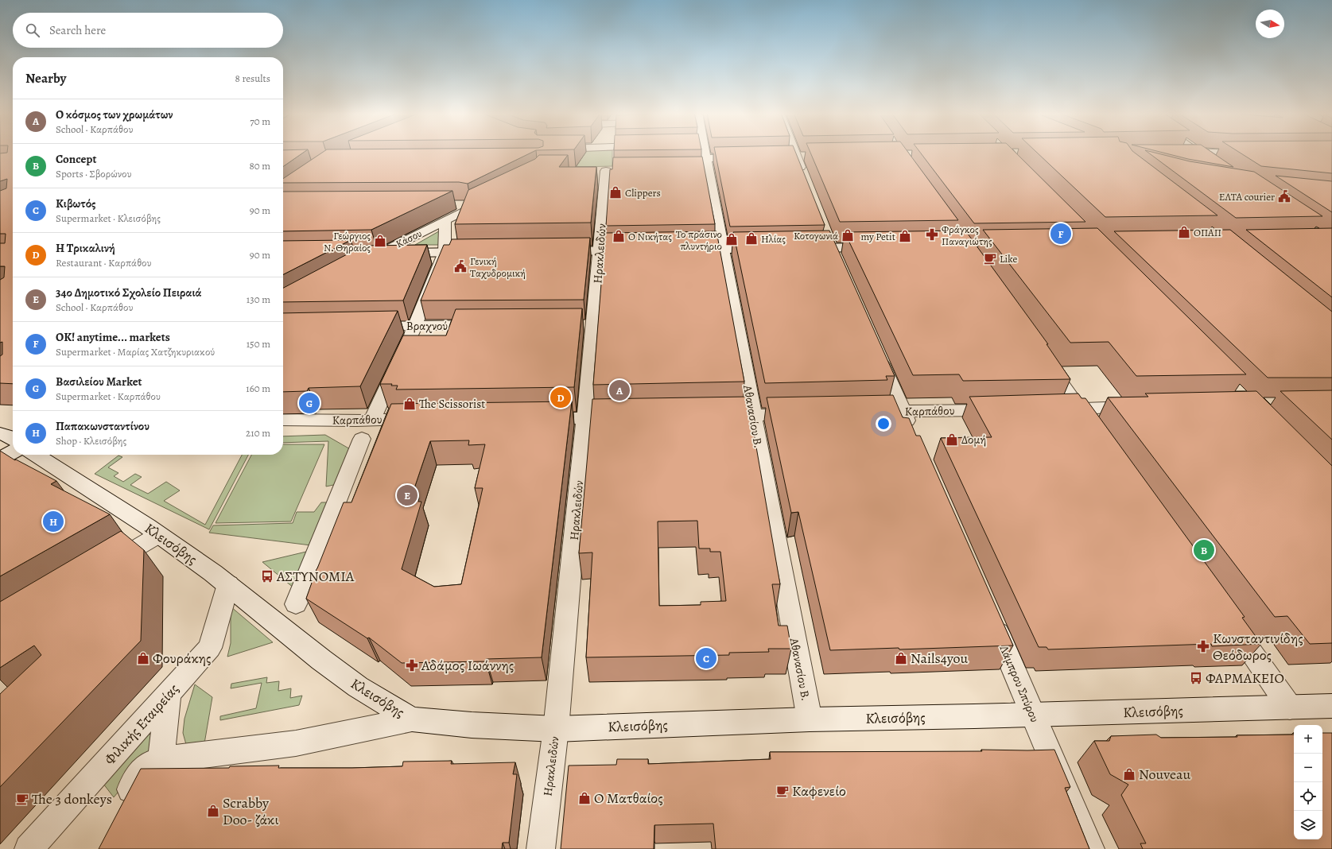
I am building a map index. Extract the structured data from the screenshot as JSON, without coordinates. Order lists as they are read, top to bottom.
{
  "streets": {
    "street": [
      "Κάσου",
      "Ηρακλειδών",
      "Βραχνού",
      "Καρπάθου",
      "Αθανασίου Β.",
      "Κλεισόβης",
      "Λάμπρου Σπύρου",
      "Φιλικής Εταιρείας"
    ]
  },
  "crossings": [
    ["Ηρακλειδών", "Κλεισόβης"],
    ["Αθανασίου Β.", "Κλεισόβης"],
    ["Κλεισόβης", "Λάμπρου Σπύρου"],
    ["Κλεισόβης", "Φιλικής Εταιρείας"]
  ],
  "places": {
    "shop": [
      "Clippers",
      "ΟΠΑΠ",
      "Κοτογωνιά",
      "Ο Νικήτας",
      "my Petit",
      "Ηλίας",
      "Το πράσινο πλυντήριο",
      "Γεώργιος Ν. Θηραίος",
      "The Scissorist",
      "Δομή",
      "Φουράκης",
      "Nails4you",
      "Nouveau",
      "Ο Ματθαίος",
      "Scrabby Doo- ζάκι"
    ],
    "public building": ["ΕΛΤΑ courier", "Γενική Ταχυδρομική"],
    "pharmacy": ["Φράγκος Παναγιώτης", "Κωνσταντινίδης Θεόδωρος", "Αδάμος Ιωάννης"],
    "cafe": ["Like", "Καφενείο", "The 3 donkeys"],
    "bus stop": ["ΑΣΤΥΝΟΜΙΑ", "ΦΑΡΜΑΚΕΙΟ"]
  },
  "north": "right",
  "page": {
    "search": "Search here",
    "heading": ["Nearby", "8 results"],
    "list": [
      {
        "mark": "A",
        "name": "Ο κόσμος των χρωμάτων",
        "note": "School · Καρπάθου",
        "value": "70 m"
      },
      {
        "mark": "B",
        "name": "Concept",
        "note": "Sports · Σβορώνου",
        "value": "80 m"
      },
      {
        "mark": "C",
        "name": "Κιβωτός",
        "note": "Supermarket · Κλεισόβης",
        "value": "90 m"
      },
      {
        "mark": "D",
        "name": "Η Τρικαλινή",
        "note": "Restaurant · Καρπάθου",
        "value": "90 m"
      },
      {
        "mark": "E",
        "name": "34ο Δημοτικό Σχολείο Πειραιά",
        "note": "School · Καρπάθου",
        "value": "130 m"
      },
      {
        "mark": "F",
        "name": "OK! anytime... markets",
        "note": "Supermarket · Μαρίας Χατζηκυριακού",
        "value": "150 m"
      },
      {
        "mark": "G",
        "name": "Βασιλείου Market",
        "note": "Supermarket · Καρπάθου",
        "value": "160 m"
      },
      {
        "mark": "H",
        "name": "Παπακωνσταντίνου",
        "note": "Shop · Κλεισόβης",
        "value": "210 m"
      }
    ],
    "pins": [
      "F",
      "A",
      "D",
      "G",
      "E",
      "H",
      "B",
      "C"
    ],
    "map_buttons": ["+", "−"]
  }
}
